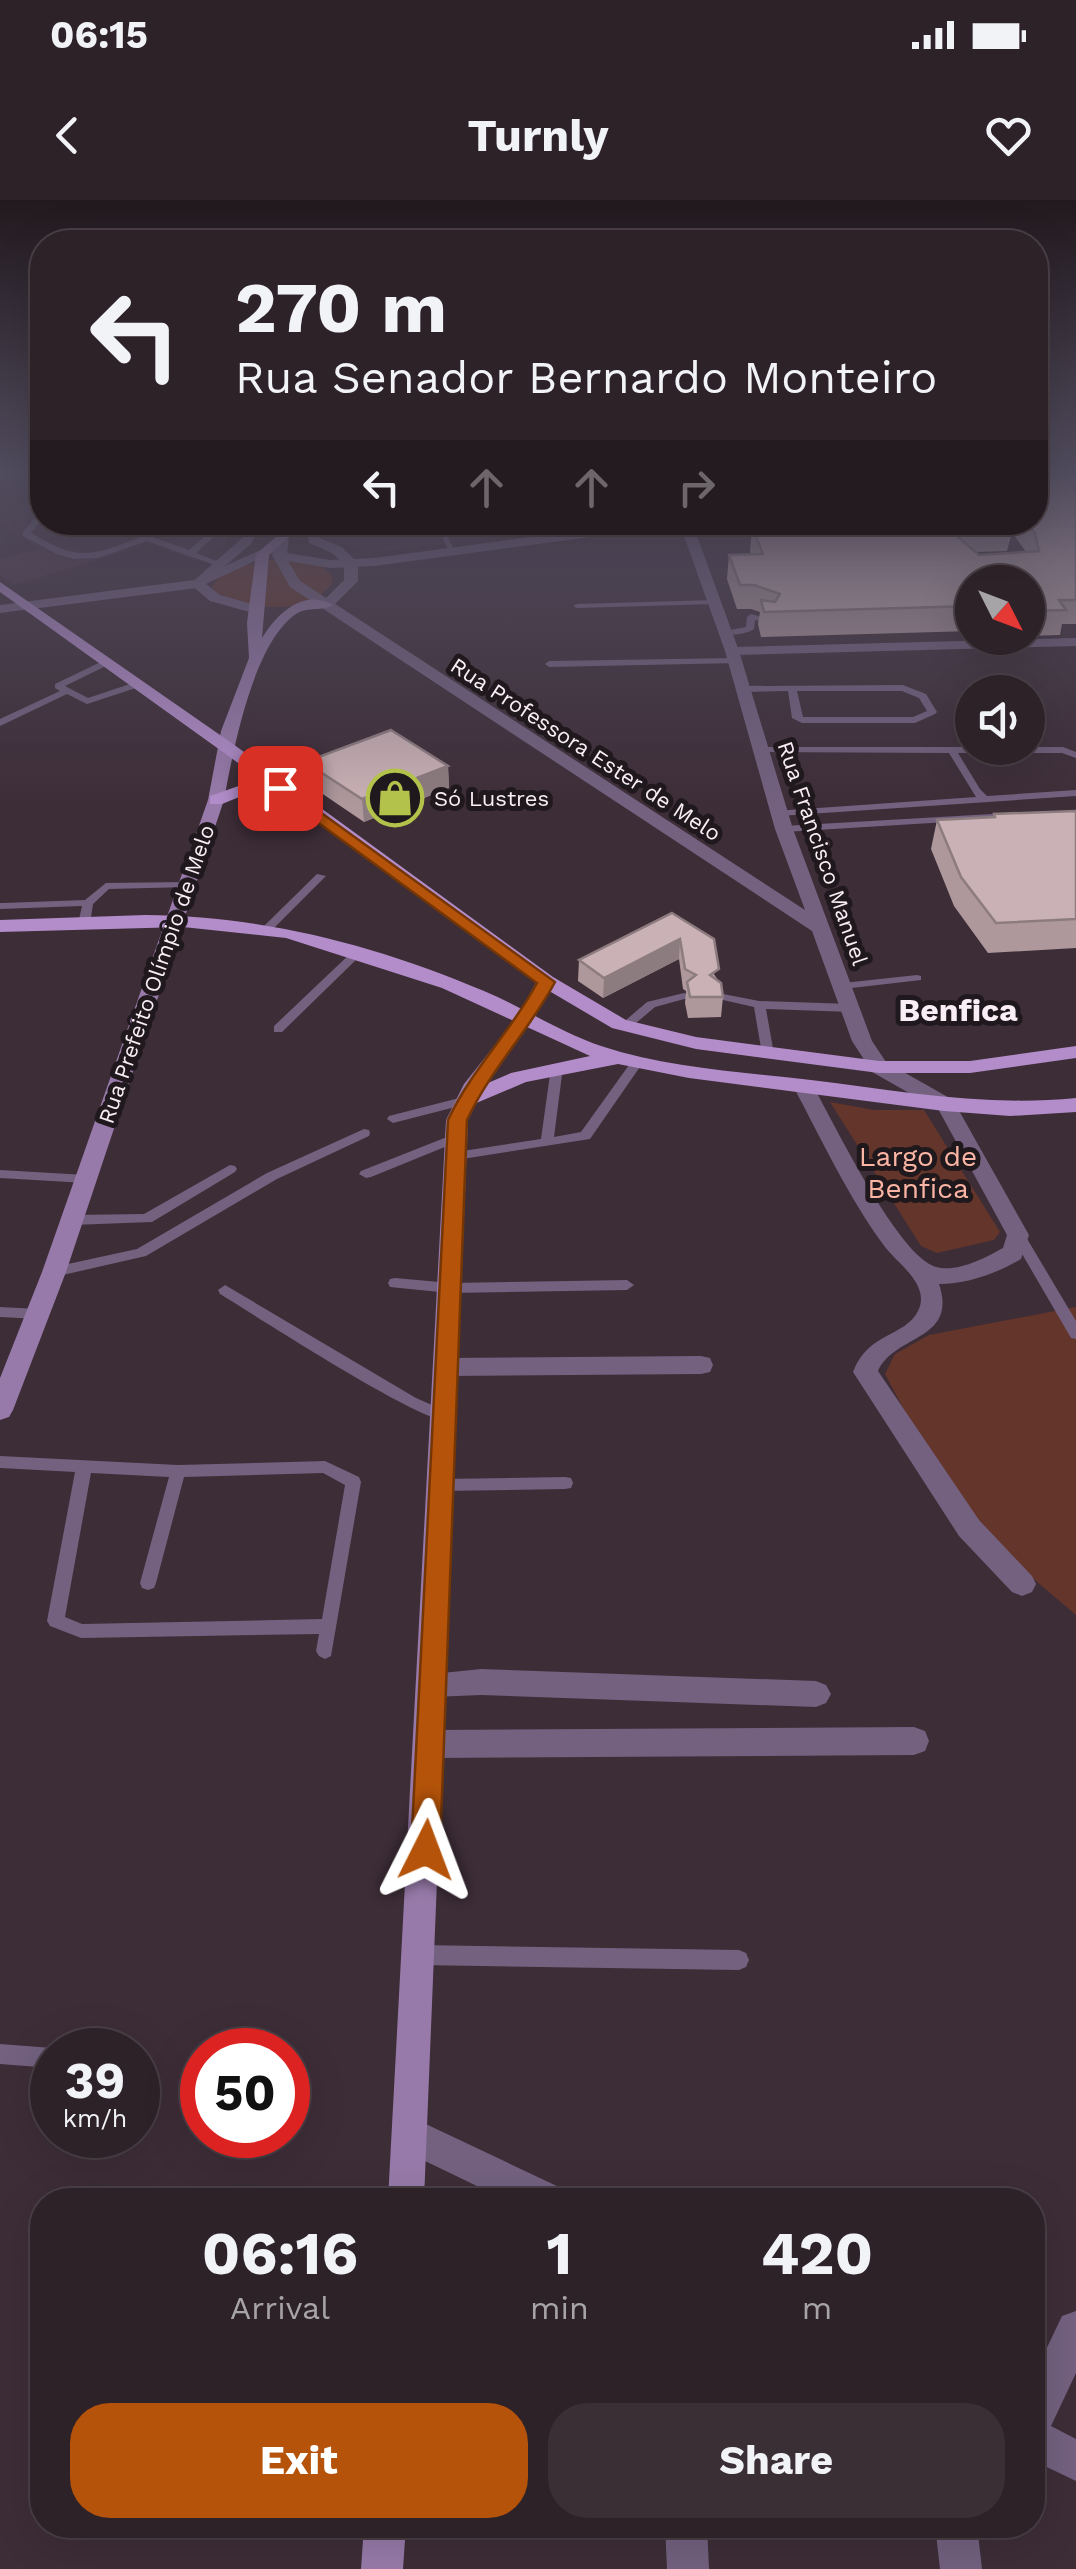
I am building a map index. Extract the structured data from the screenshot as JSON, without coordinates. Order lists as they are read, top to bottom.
{
  "streets": {
    "main road": ["Rua Prefeito Olímpio de Melo"],
    "street": ["Rua Professora Ester de Melo", "Rua Francisco Manuel"]
  },
  "crossings": [
    ["Rua Professora Ester de Melo", "Rua Francisco Manuel"]
  ],
  "districts": ["Benfica"],
  "parks": ["Largo de Benfica"],
  "places": {
    "shop": ["Só Lustres"]
  },
  "north": "bottom right",
  "page": {
    "status": "06:15",
    "header": "Turnly",
    "turn": ["270 m", "Rua Senador Bernardo Monteiro"],
    "speed": "39 km/h",
    "limit": "50",
    "eta": [
      "06:16",
      "Arrival",
      "1",
      "min",
      "420",
      "m"
    ],
    "buttons": ["Exit", "Share"]
  }
}
